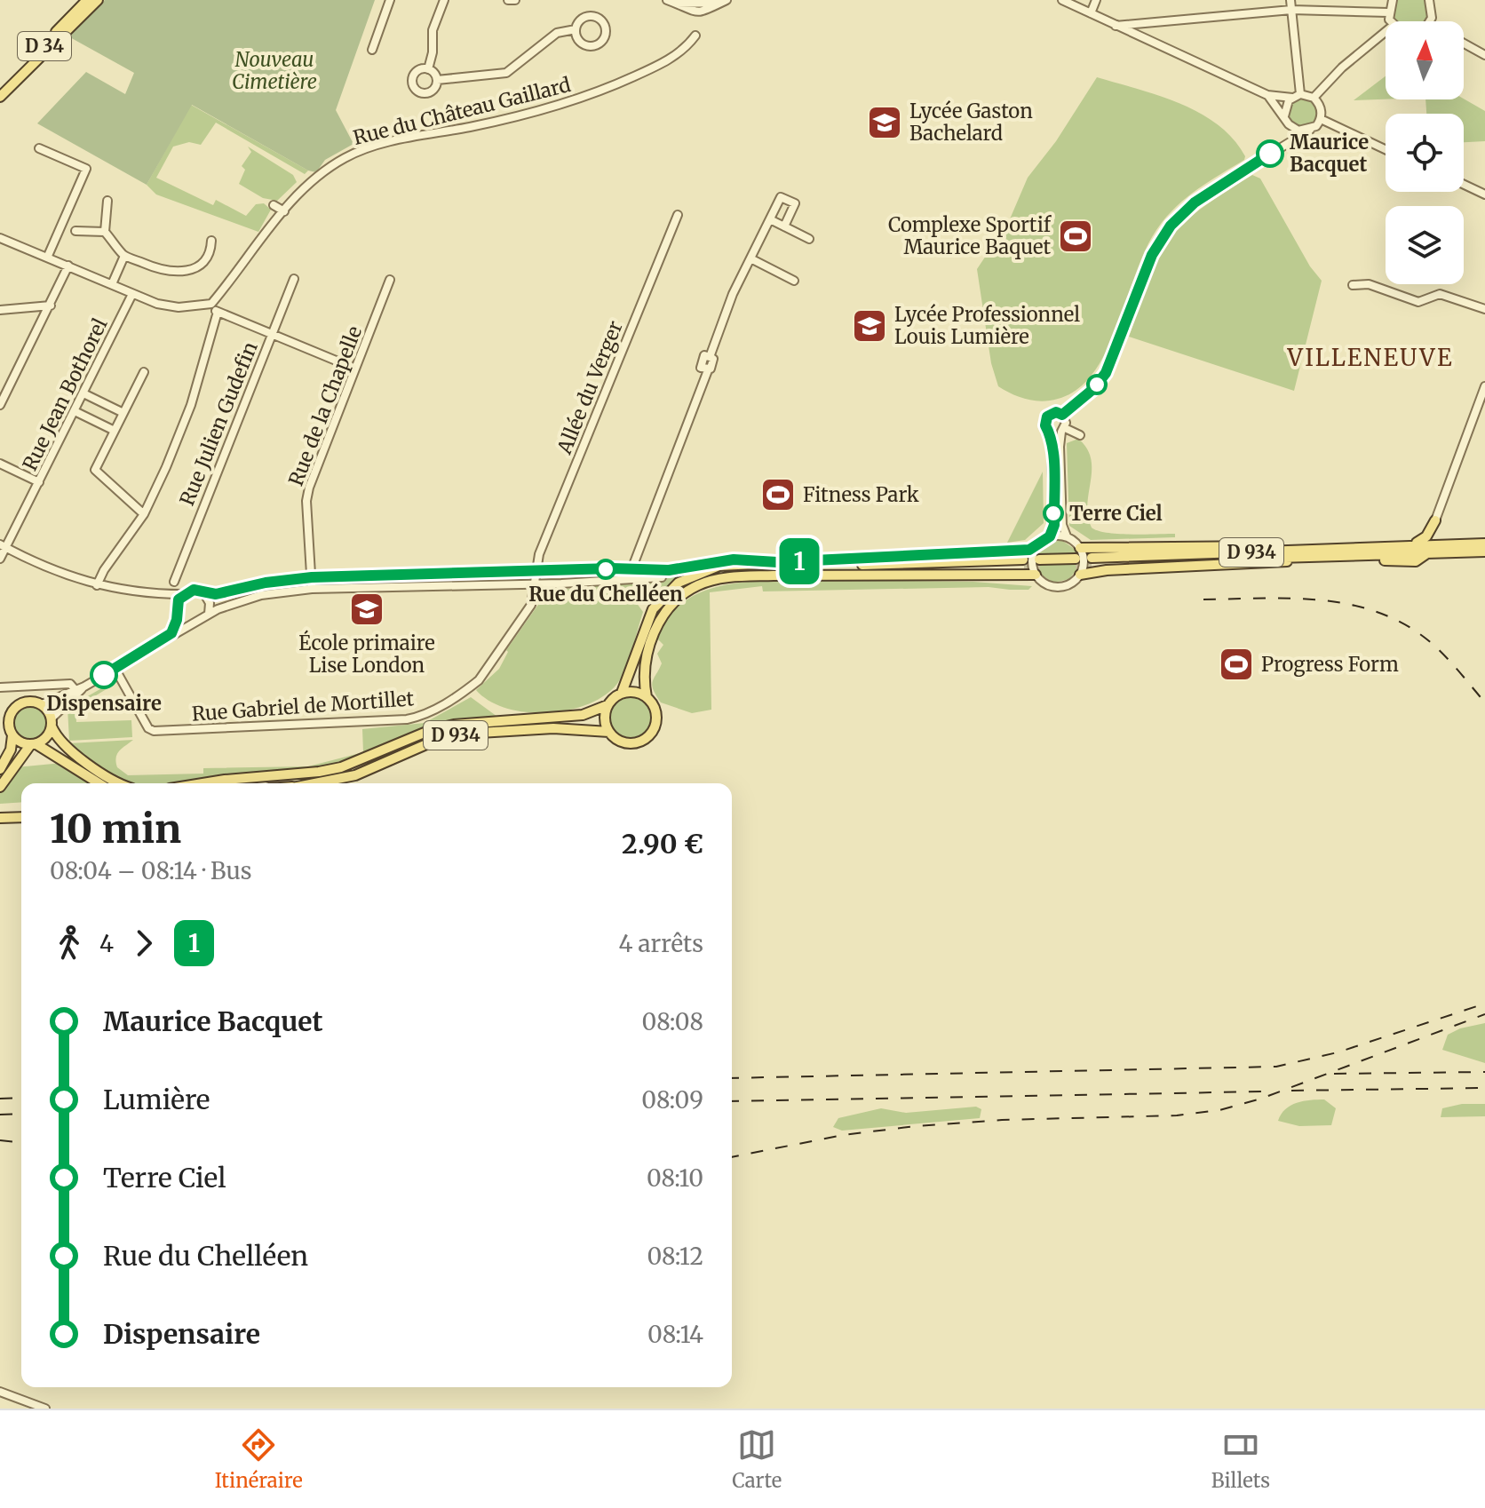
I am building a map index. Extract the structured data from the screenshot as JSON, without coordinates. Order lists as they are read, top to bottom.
{
  "streets": {
    "main road": ["D 34", "D 934"],
    "street": [
      "Rue du Château Gaillard",
      "Allée du Verger",
      "Rue Jean Bothorel",
      "Rue de la Chapelle",
      "Rue Julien Gudefin",
      "Rue Gabriel de Mortillet"
    ]
  },
  "crossings": [
    ["Allée du Verger", "Rue Gabriel de Mortillet"]
  ],
  "districts": ["VILLENEUVE"],
  "parks": ["Nouveau Cimetière"],
  "places": {
    "school or university": ["Lycée Gaston Bachelard", "Lycée Professionnel Louis Lumière", "École primaire Lise London"],
    "other": [
      "Maurice Bacquet",
      "Terre Ciel",
      "Rue du Chelléen",
      "Dispensaire"
    ],
    "sports": ["Complexe Sportif Maurice Baquet", "Fitness Park", "Progress Form"]
  },
  "lines": ["bus line 1"],
  "north": "top",
  "page": {
    "on_map": "1",
    "heading": ["10 min", "08:04 – 08:14 · Bus", "2.90 €"],
    "legs": ["4", "1", "4 arrêts"],
    "list": [
      {
        "name": "Maurice Bacquet",
        "value": "08:08"
      },
      {
        "name": "Lumière",
        "value": "08:09"
      },
      {
        "name": "Terre Ciel",
        "value": "08:10"
      },
      {
        "name": "Rue du Chelléen",
        "value": "08:12"
      },
      {
        "name": "Dispensaire",
        "value": "08:14"
      }
    ],
    "tabs": ["Itinéraire", "Carte", "Billets"]
  }
}
